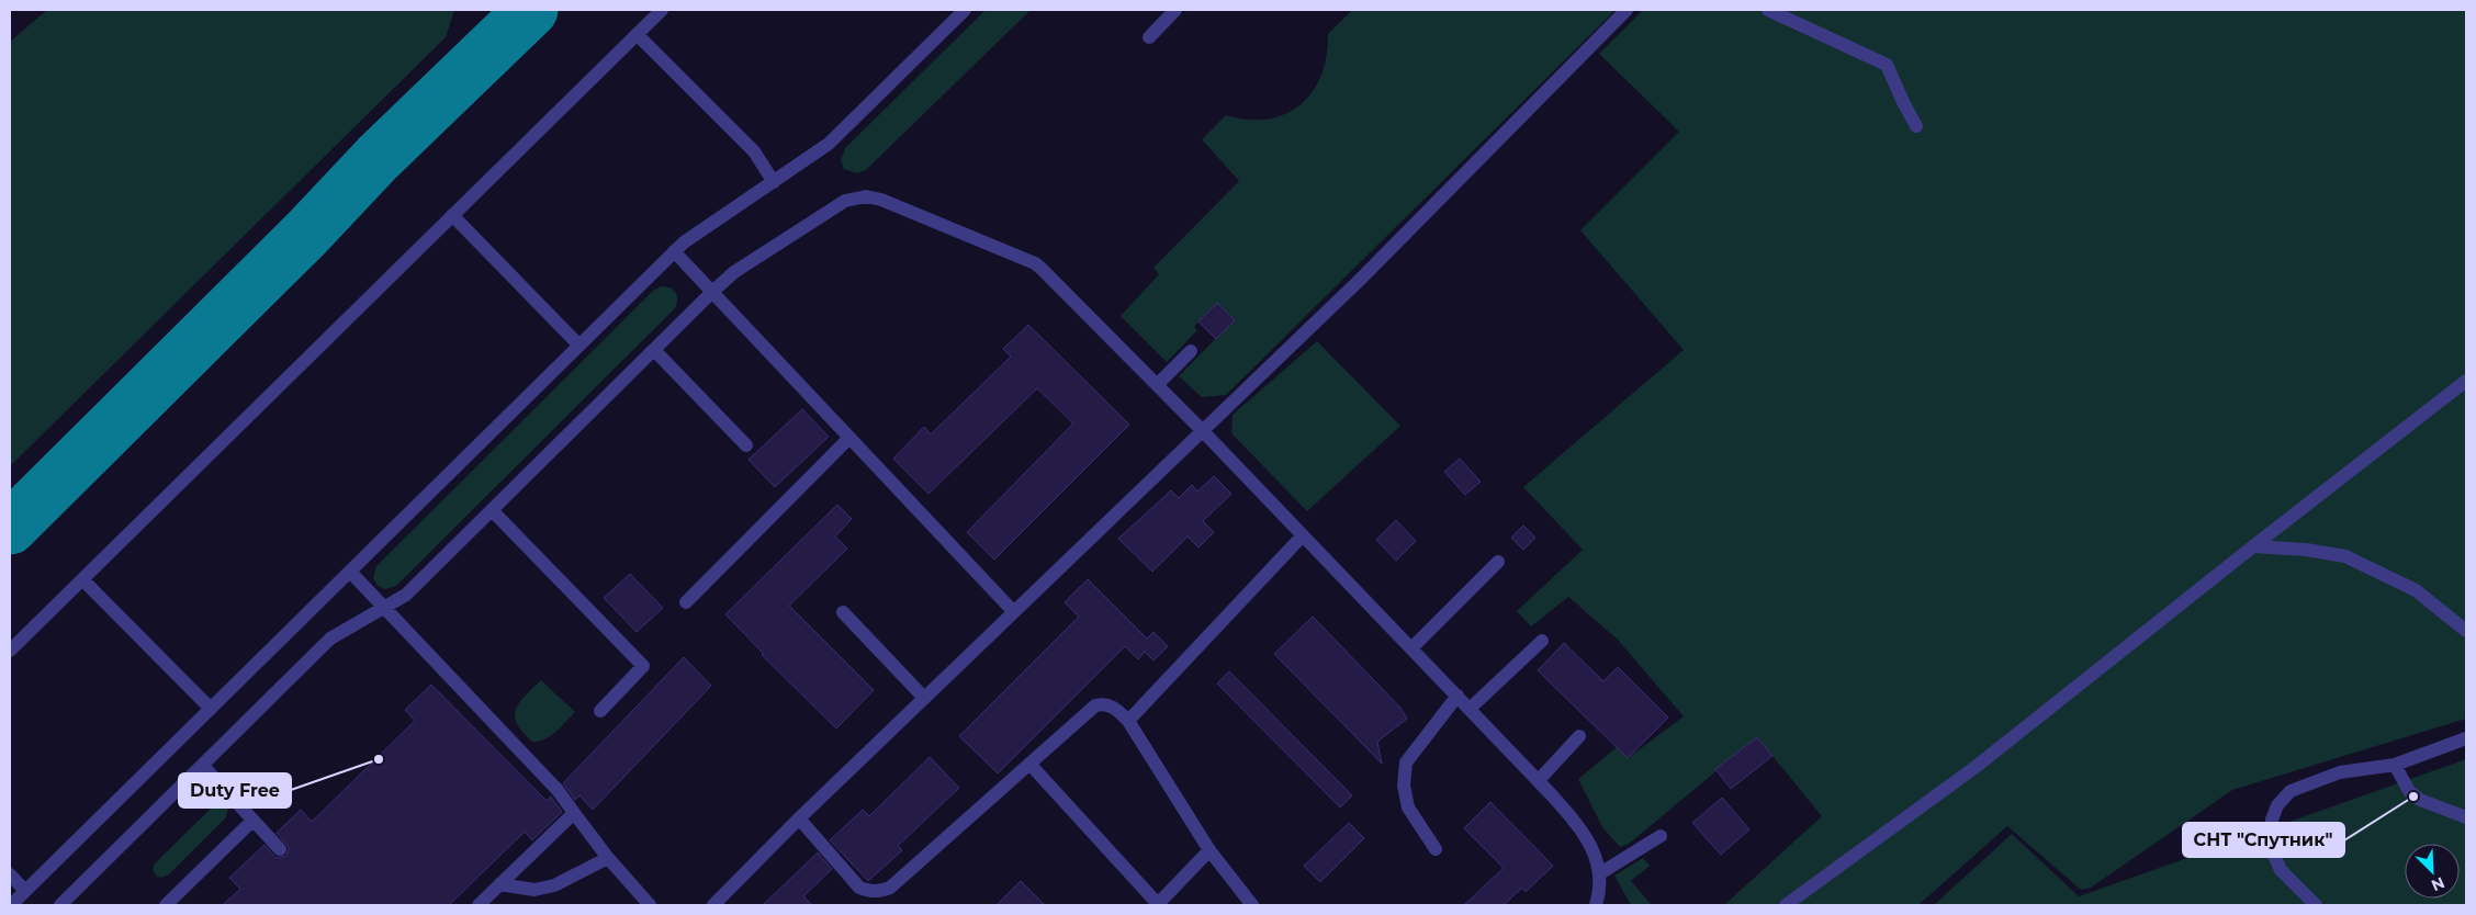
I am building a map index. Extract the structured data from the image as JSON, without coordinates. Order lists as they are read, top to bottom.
{
  "places": ["Duty Free", "СНТ \"Спутник\""],
  "north": "bottom right"
}
